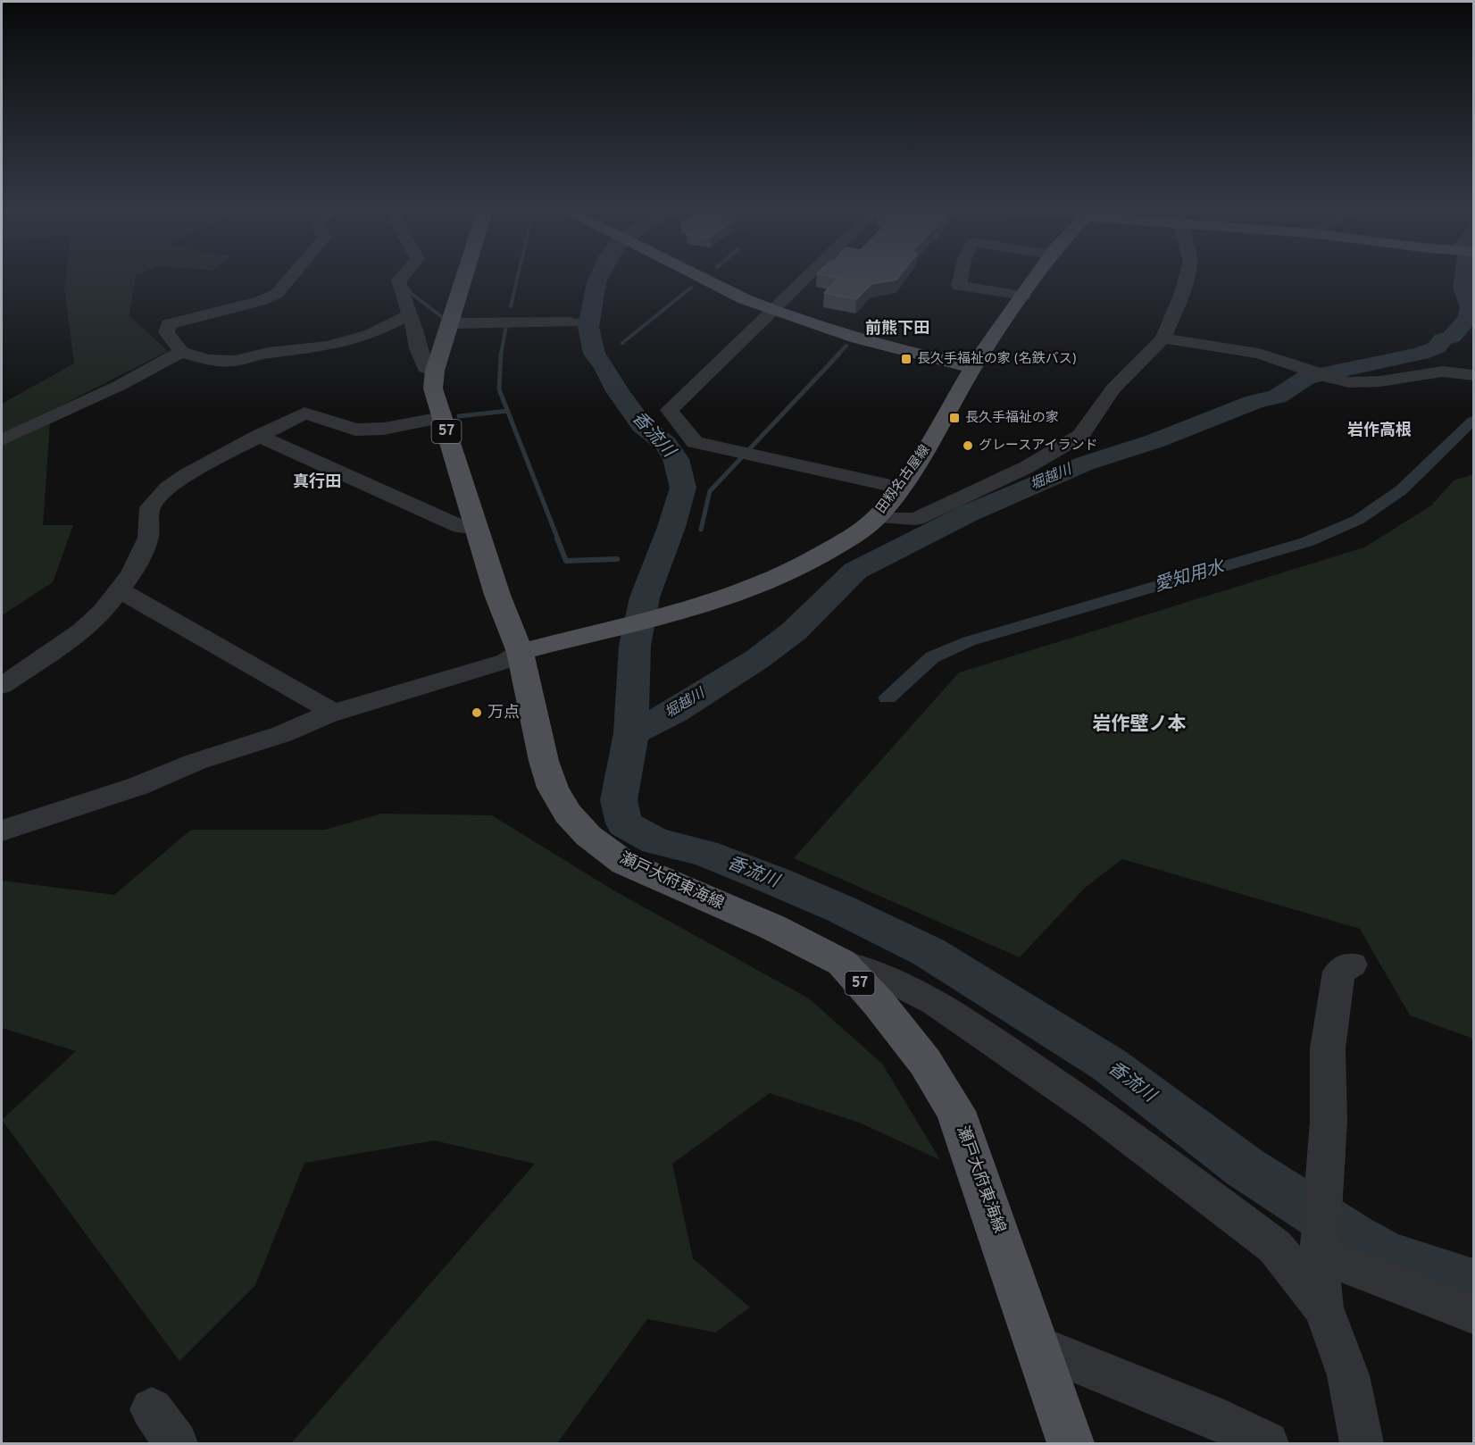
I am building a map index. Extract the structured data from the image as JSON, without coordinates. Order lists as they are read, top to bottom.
{
  "streets": {
    "main road": ["57", "田籾名古屋線", "瀬戸大府東海線"]
  },
  "crossings": [
    ["田籾名古屋線", "瀬戸大府東海線"]
  ],
  "districts": [
    "前熊下田",
    "岩作高根",
    "真行田",
    "岩作壁ノ本"
  ],
  "water": ["香流川", "堀越川", "愛知用水"],
  "places": {
    "transit": ["長久手福祉の家 (名鉄バス)", "長久手福祉の家"],
    "other": ["グレースアイランド", "万点"]
  }
}
